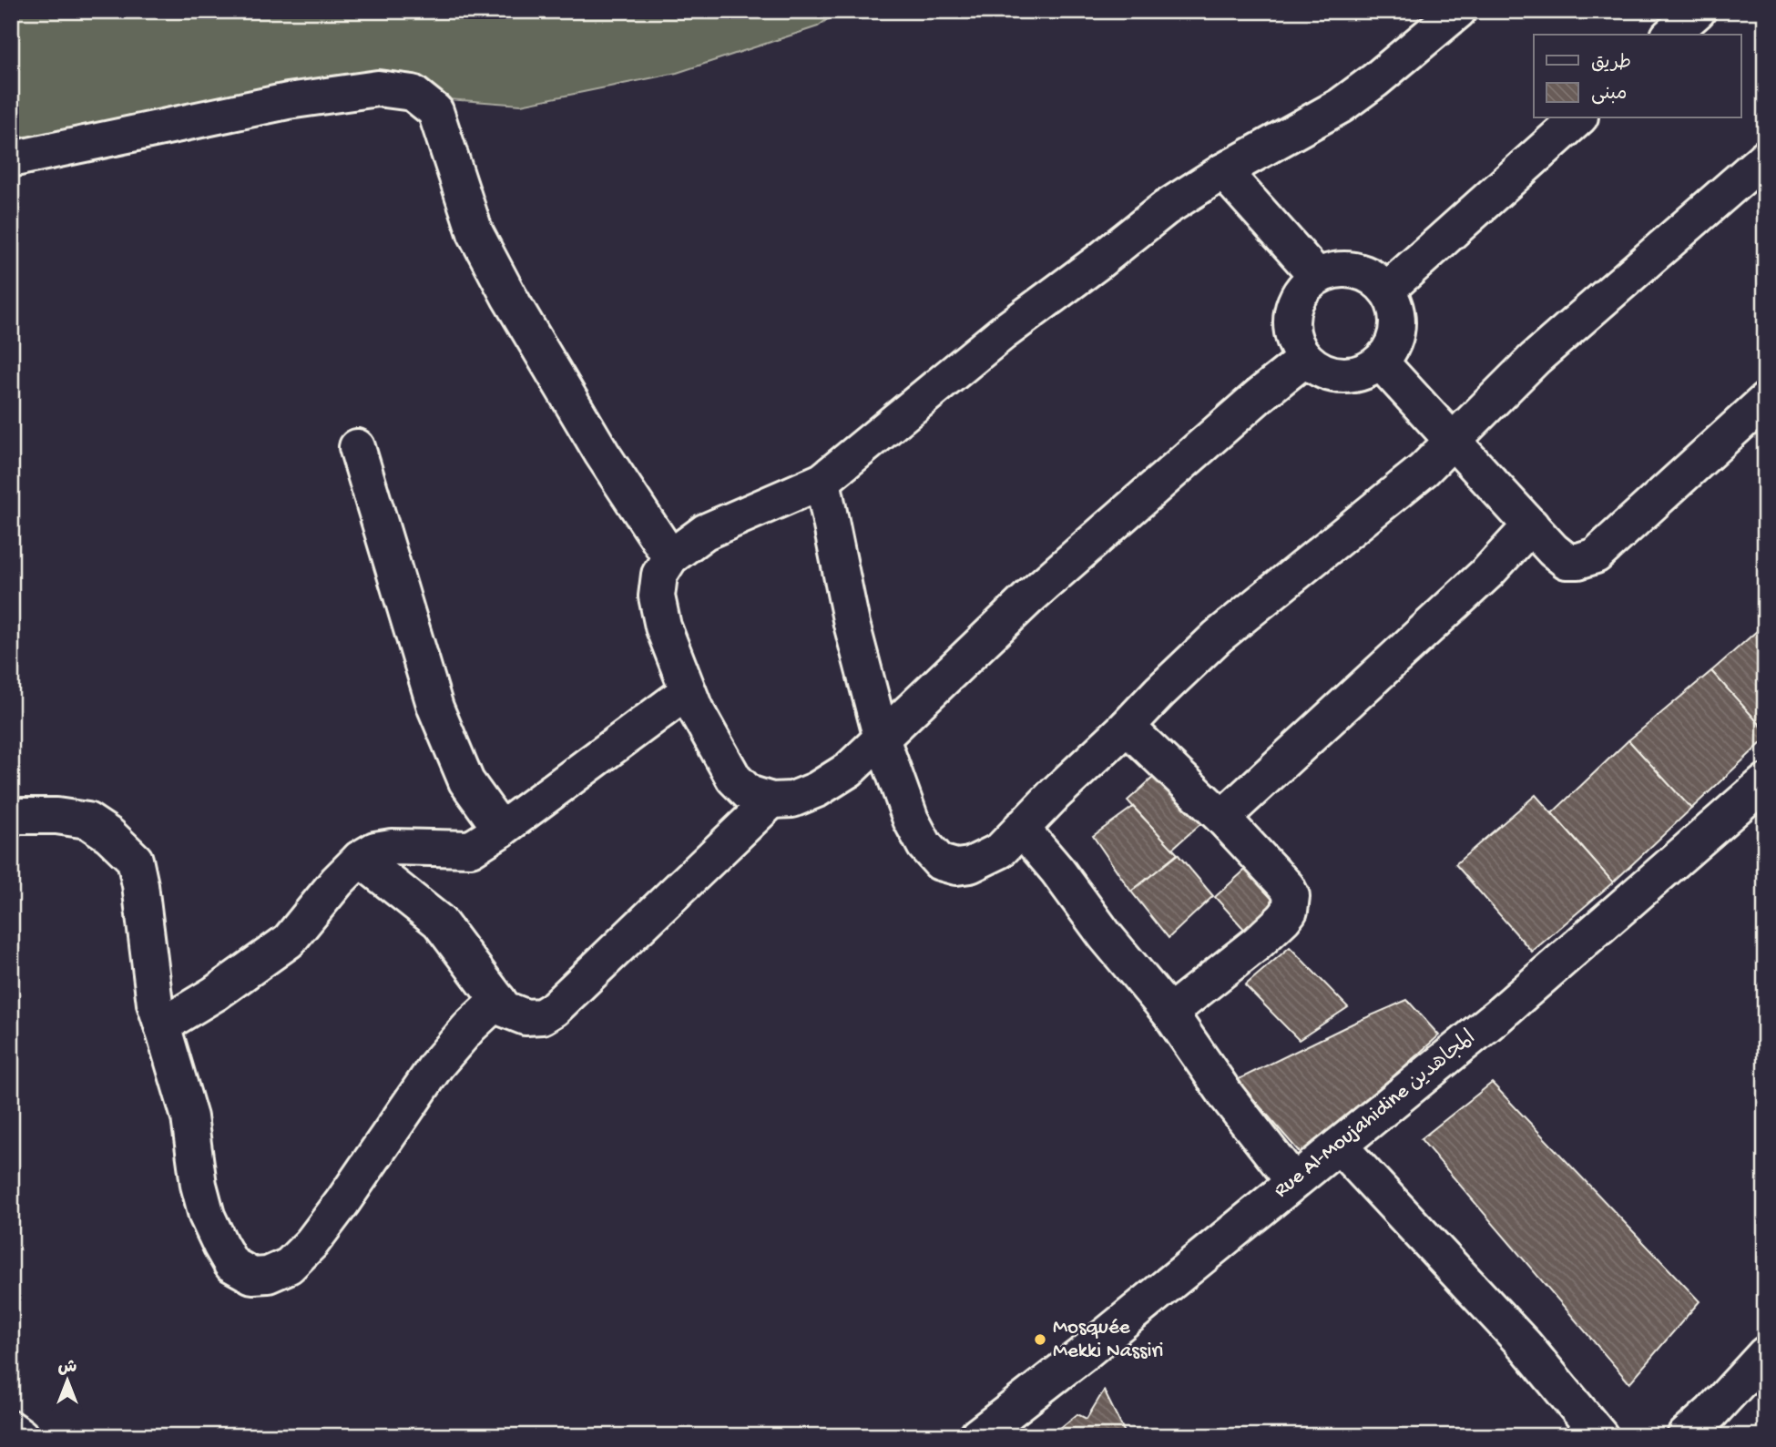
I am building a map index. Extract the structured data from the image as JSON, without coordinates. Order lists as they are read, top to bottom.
{
  "streets": {
    "street": ["Rue Al-Moujahidine المجاهدين"]
  },
  "places": ["Mosquée Mekki Nassiri"],
  "legend": ["طريق", "مبنى"],
  "north": "top"
}
